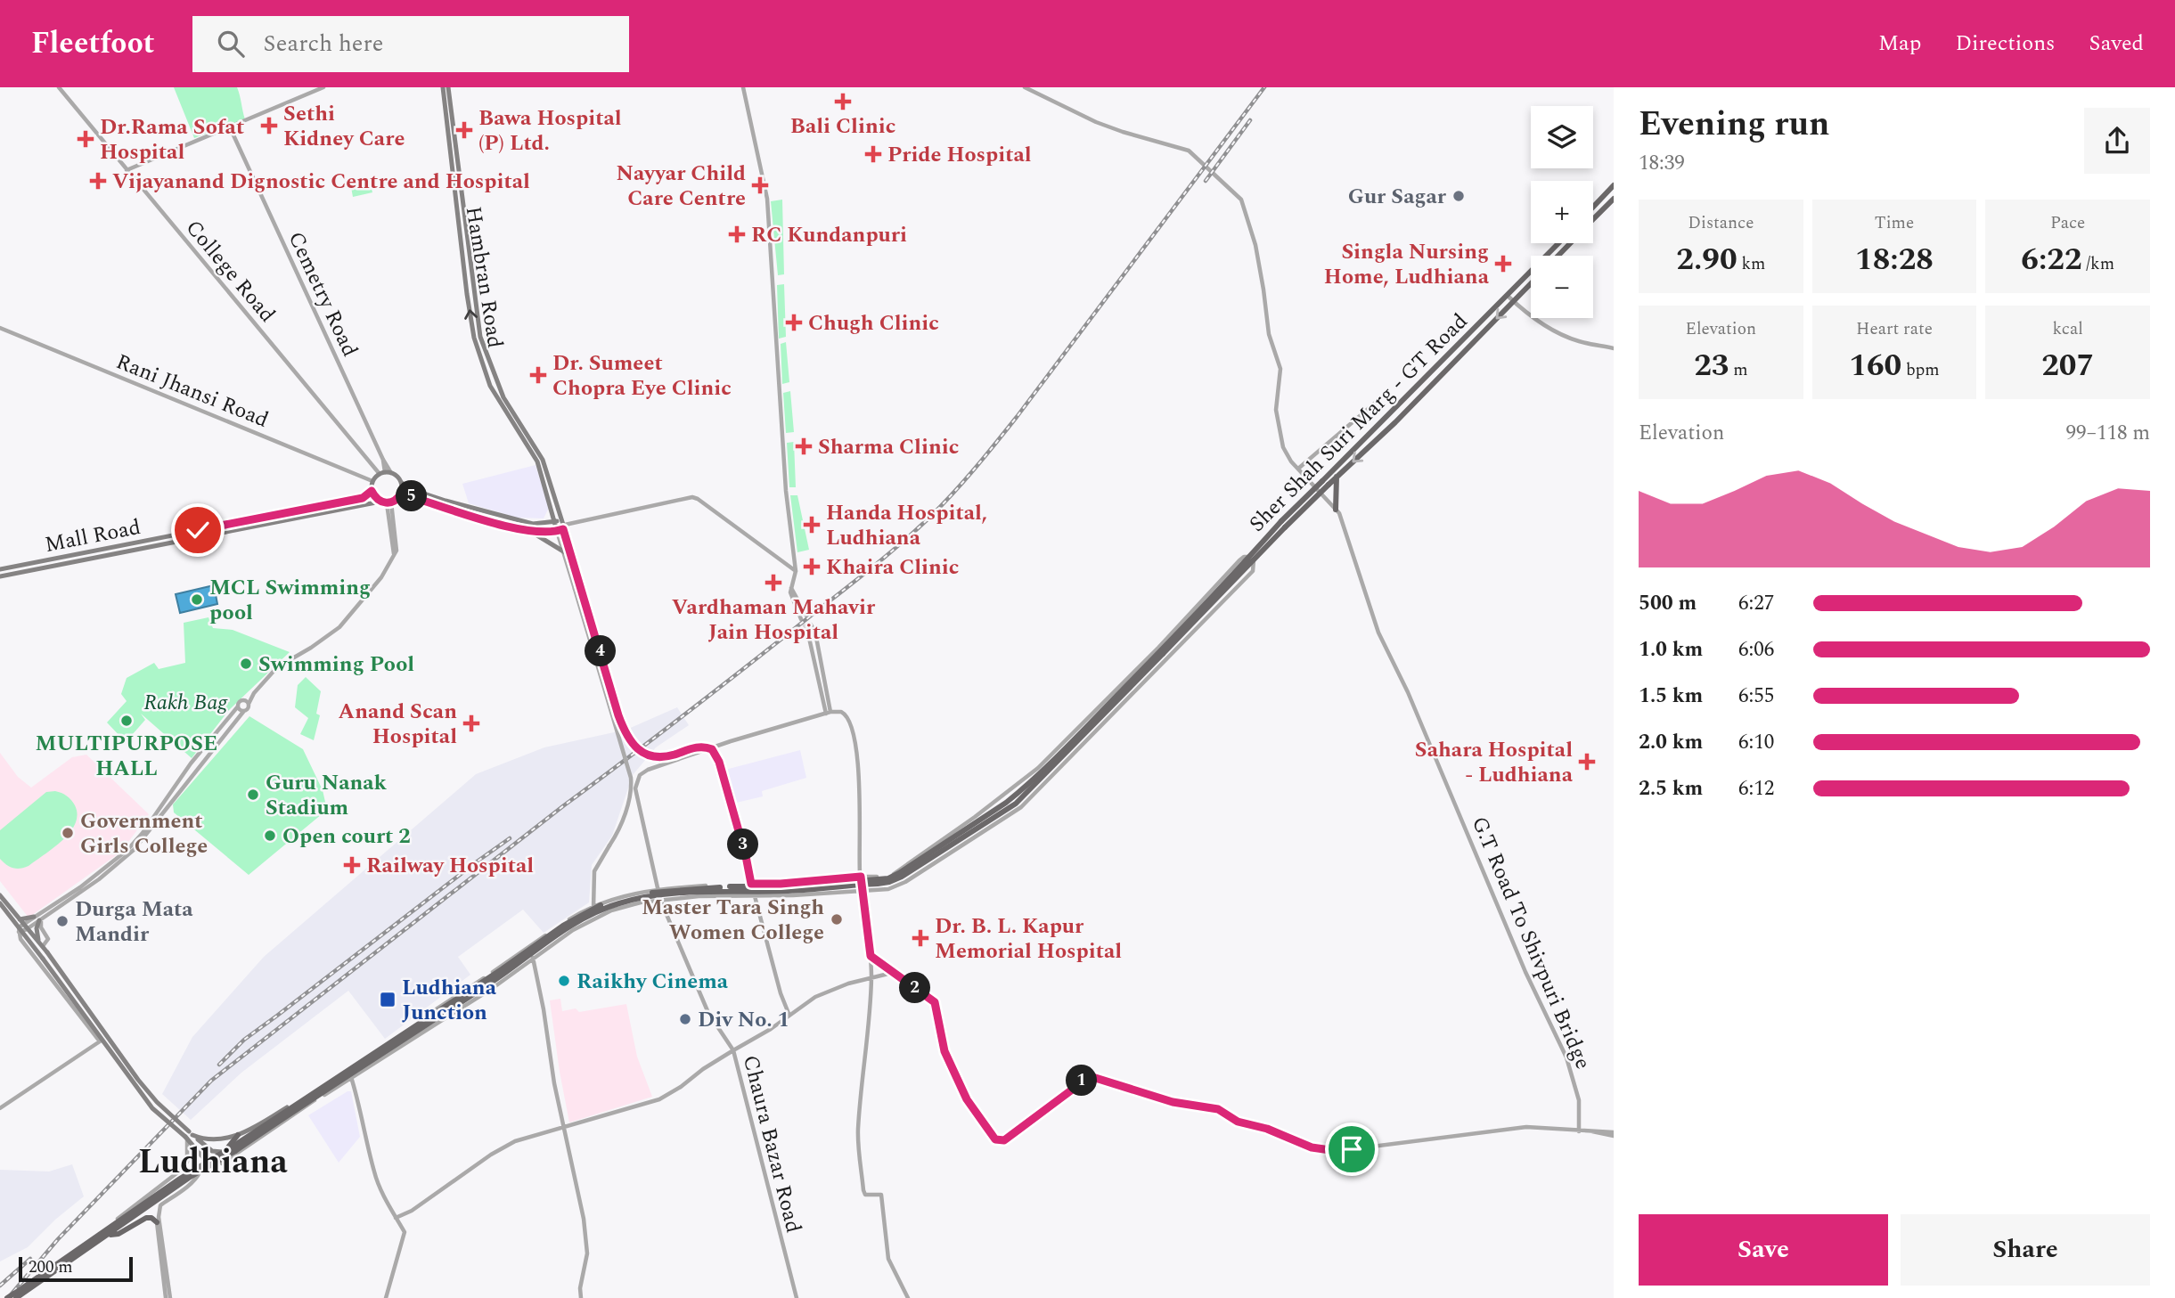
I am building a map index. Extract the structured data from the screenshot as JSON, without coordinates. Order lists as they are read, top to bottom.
{
  "streets": {
    "main road": ["Hambran Road", "Sher Shah Suri Marg - GT Road", "Mall Road"],
    "street": [
      "College Road",
      "Cemetry Road",
      "Rani Jhansi Road",
      "G.T Road To Shivpuri Bridge",
      "Chaura Bazar Road"
    ]
  },
  "crossings": [
    ["College Road", "Cemetry Road"],
    ["College Road", "Rani Jhansi Road"],
    ["College Road", "Mall Road"],
    ["Cemetry Road", "Rani Jhansi Road"],
    ["Cemetry Road", "Mall Road"],
    ["Rani Jhansi Road", "Mall Road"]
  ],
  "districts": ["Ludhiana"],
  "parks": ["Rakh Bag"],
  "places": {
    "health": [
      "Bali Clinic",
      "Sethi Kidney Care",
      "Bawa Hospital (P) Ltd.",
      "Dr.Rama Sofat Hospital",
      "Pride Hospital",
      "Vijayanand Dignostic Centre and Hospital",
      "Nayyar Child Care Centre",
      "RC Kundanpuri",
      "Singla Nursing Home, Ludhiana",
      "Chugh Clinic",
      "Dr. Sumeet Chopra Eye Clinic",
      "Sharma Clinic",
      "Handa Hospital, Ludhiana",
      "Khaira Clinic",
      "Vardhaman Mahavir Jain Hospital",
      "Anand Scan Hospital",
      "Sahara Hospital - Ludhiana",
      "Railway Hospital",
      "Dr. B. L. Kapur Memorial Hospital"
    ],
    "other": [
      "Gur Sagar",
      "MCL Swimming pool",
      "Swimming Pool",
      "MULTIPURPOSE HALL",
      "Guru Nanak Stadium",
      "Government Girls College",
      "Open court 2",
      "Master Tara Singh Women College",
      "Durga Mata Mandir",
      "Raikhy Cinema",
      "Div No. 1"
    ],
    "transit": ["Ludhiana Junction"]
  },
  "scale_bar": "200 m",
  "page": {
    "header": "Fleetfoot",
    "search": "Search here",
    "nav": ["Map", "Directions", "Saved"],
    "heading": ["Evening run", "18:39"],
    "map_buttons": ["+", "−"],
    "stats": [
      ["Distance", "2.90 km"],
      ["Time", "18:28"],
      ["Pace", "6:22 /km"],
      ["Elevation", "23 m"],
      ["Heart rate", "160 bpm"],
      ["kcal", "207"]
    ],
    "chart": ["Elevation", "99–118 m"],
    "pins": [
      "5",
      "4",
      "3",
      "2",
      "1"
    ],
    "list": [
      {
        "name": "500 m",
        "note": "6:27"
      },
      {
        "name": "1.0 km",
        "note": "6:06"
      },
      {
        "name": "1.5 km",
        "note": "6:55"
      },
      {
        "name": "2.0 km",
        "note": "6:10"
      },
      {
        "name": "2.5 km",
        "note": "6:12"
      }
    ],
    "buttons": ["Save", "Share"],
    "scale": "200 m"
  }
}
